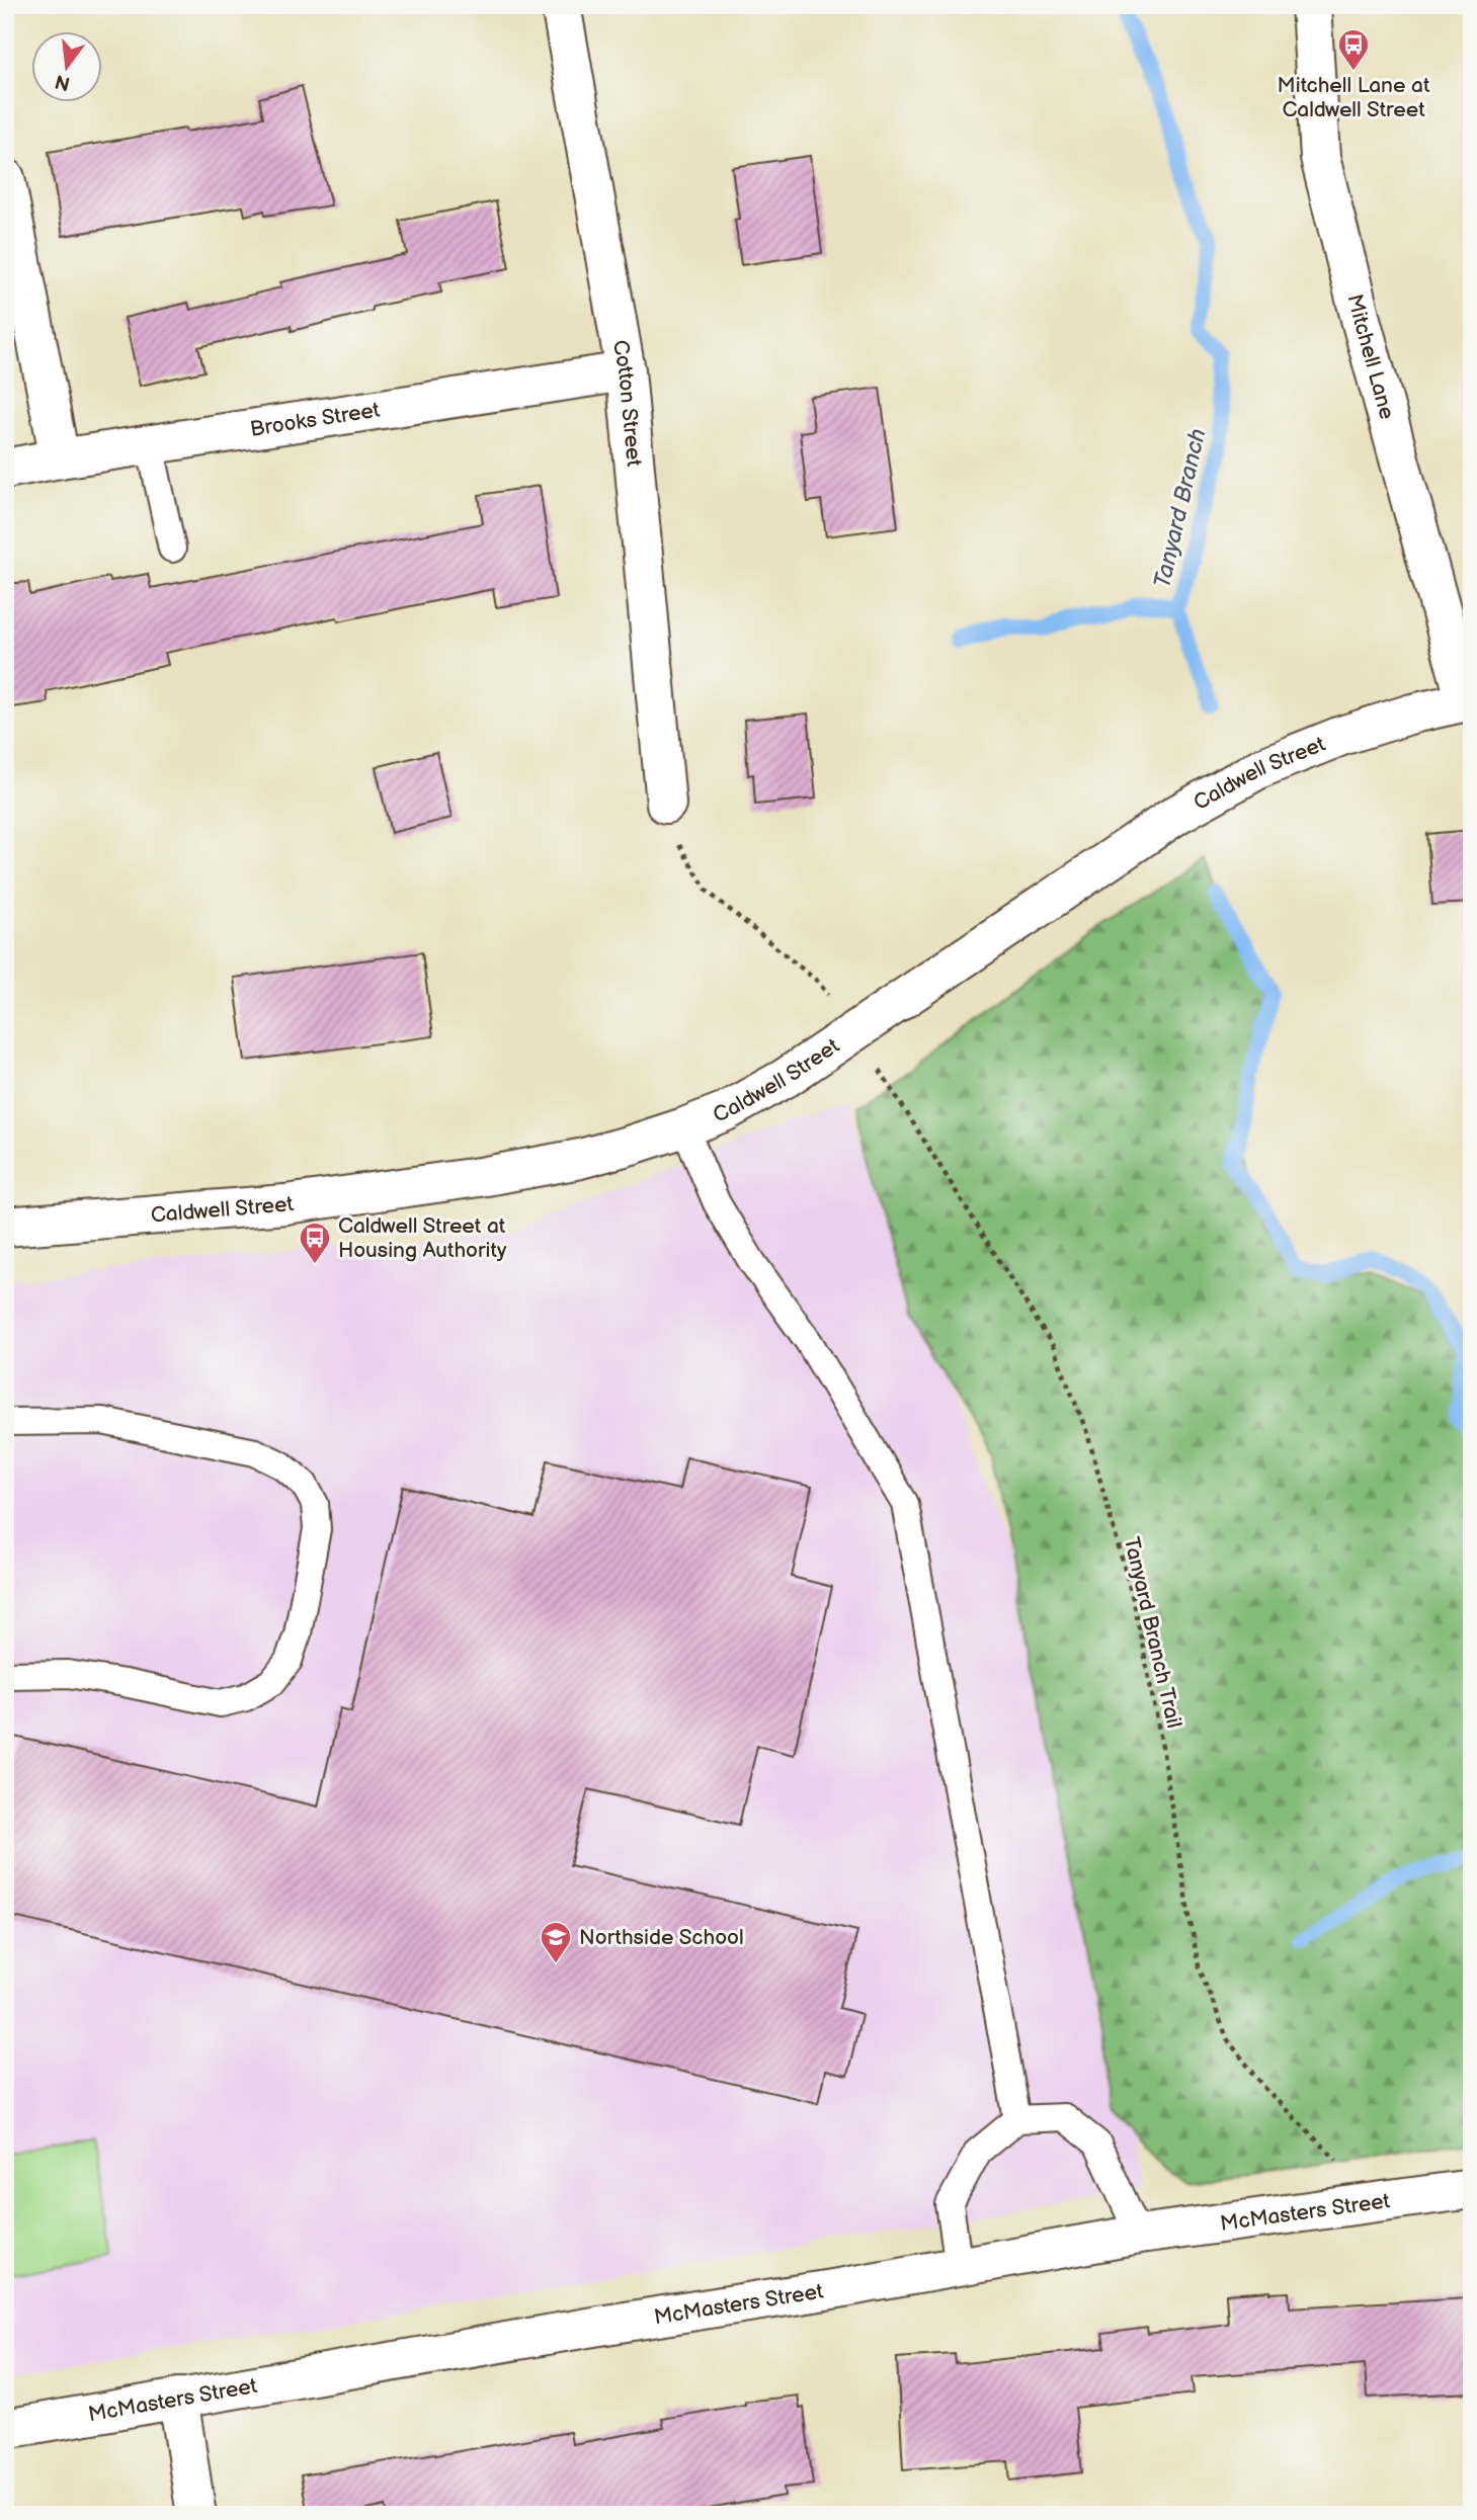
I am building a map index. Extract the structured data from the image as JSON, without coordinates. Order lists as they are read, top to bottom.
{
  "streets": {
    "street": [
      "Mitchell Lane",
      "Cotton Street",
      "Brooks Street",
      "Caldwell Street",
      "McMasters Street"
    ],
    "path": ["Tanyard Branch Trail"]
  },
  "crossings": [
    ["Mitchell Lane", "Caldwell Street"],
    ["Cotton Street", "Brooks Street"],
    ["Tanyard Branch Trail", "McMasters Street"]
  ],
  "water": ["Tanyard Branch"],
  "places": {
    "bus stop": ["Mitchell Lane at Caldwell Street", "Caldwell Street at Housing Authority"],
    "school or university": ["Northside School"]
  },
  "north": "bottom"
}
